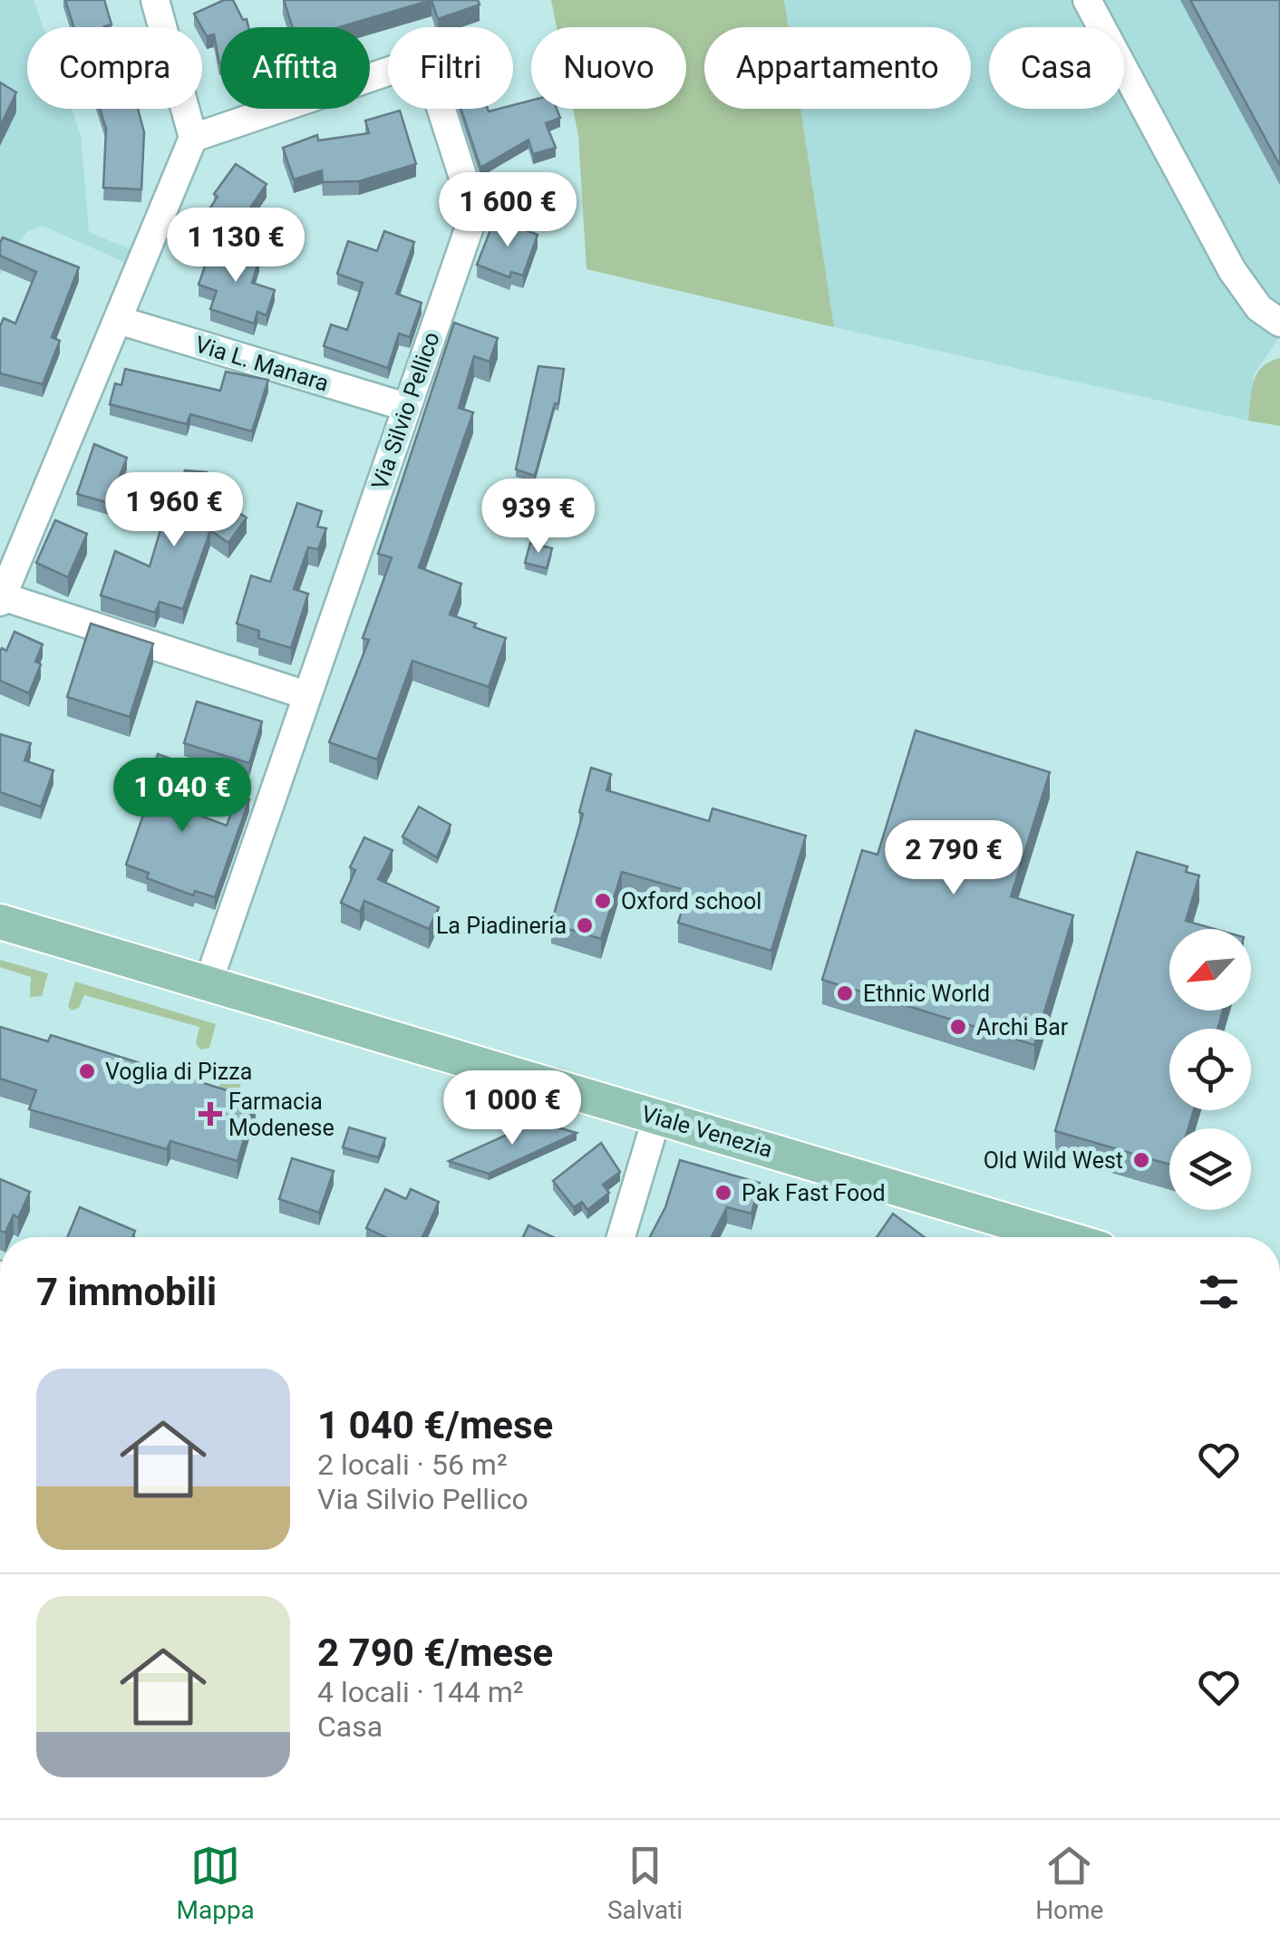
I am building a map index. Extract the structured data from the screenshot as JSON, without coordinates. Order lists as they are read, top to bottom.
{
  "streets": {
    "main road": ["Viale Venezia"],
    "street": ["Via L. Manara", "Via Silvio Pellico"]
  },
  "crossings": [
    ["Via L. Manara", "Via Silvio Pellico"],
    ["Via Silvio Pellico", "Viale Venezia"]
  ],
  "places": {
    "other": [
      "Oxford school",
      "La Piadineria",
      "Ethnic World",
      "Archi Bar",
      "Voglia di Pizza",
      "Old Wild West",
      "Pak Fast Food"
    ],
    "health": ["Farmacia Modenese"]
  },
  "north": "bottom left",
  "page": {
    "chip": [
      "Compra",
      "Affitta",
      "Filtri",
      "Nuovo",
      "Appartamento",
      "Casa"
    ],
    "price": [
      "1 600 €",
      "1 130 €",
      "1 960 €",
      "939 €",
      "1 040 €",
      "2 790 €",
      "1 000 €"
    ],
    "heading": "7 immobili",
    "list": [
      {
        "name": "1 040 €/mese",
        "note": "2 locali · 56 m² · Via Silvio Pellico"
      },
      {
        "name": "2 790 €/mese",
        "note": "4 locali · 144 m² · Casa"
      }
    ],
    "tabs": ["Mappa", "Salvati", "Home"]
  }
}
